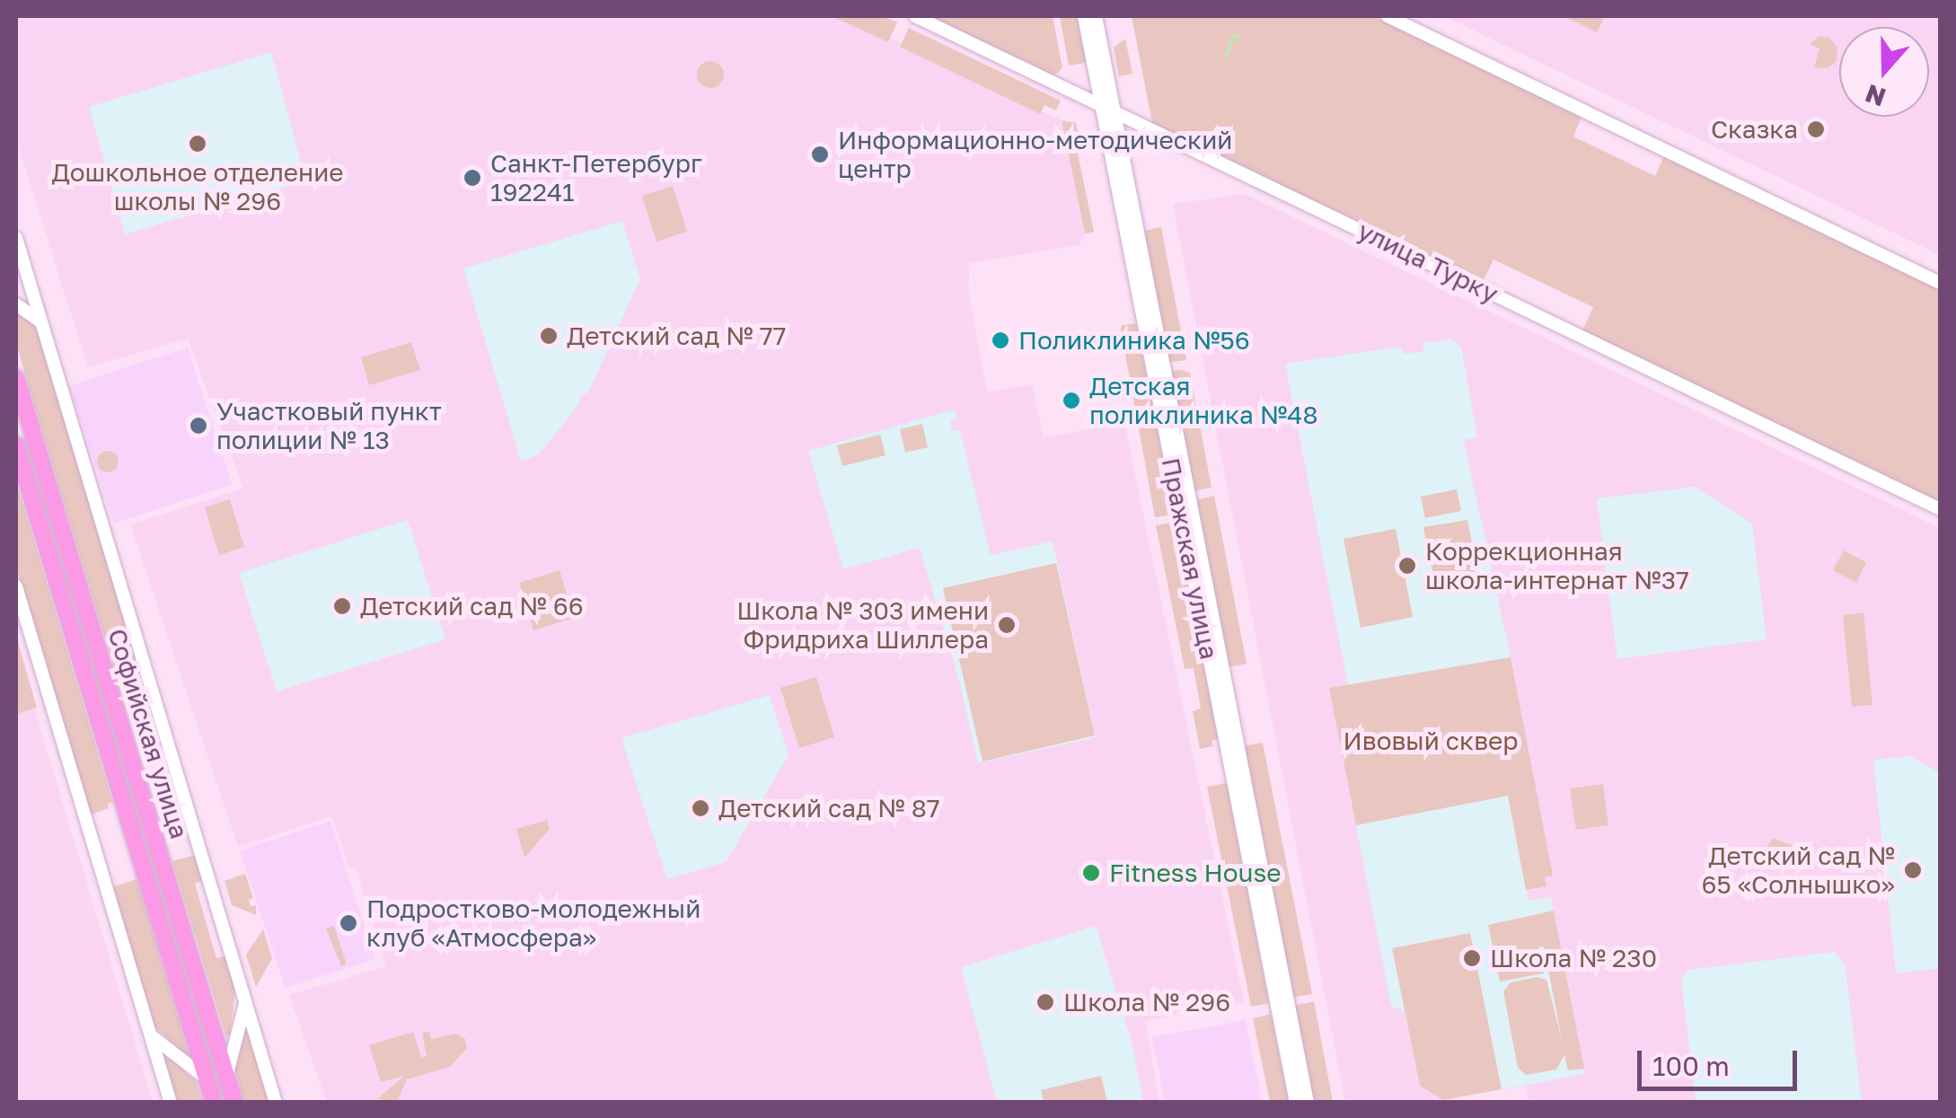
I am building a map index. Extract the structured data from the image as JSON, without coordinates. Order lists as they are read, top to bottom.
{
  "streets": {
    "main road": ["Софийская улица"],
    "street": ["улица Турку", "Пражская улица"]
  },
  "crossings": [
    ["улица Турку", "Пражская улица"]
  ],
  "parks": ["Ивовый сквер"],
  "places": [
    "Сказка",
    "Дошкольное отделение школы № 296",
    "Информационно-методический центр",
    "Санкт-Петербург 192241",
    "Детский сад № 77",
    "Поликлиника №56",
    "Детская поликлиника №48",
    "Участковый пункт полиции № 13",
    "Коррекционная школа-интернат №37",
    "Детский сад № 66",
    "Школа № 303 имени Фридриха Шиллера",
    "Детский сад № 87",
    "Детский сад № 65 «Солнышко»",
    "Fitness House",
    "Подростково-молодежный клуб «Атмосфера»",
    "Школа № 230",
    "Школа № 296"
  ],
  "scale_bar": "100 m",
  "north": "bottom"
}
